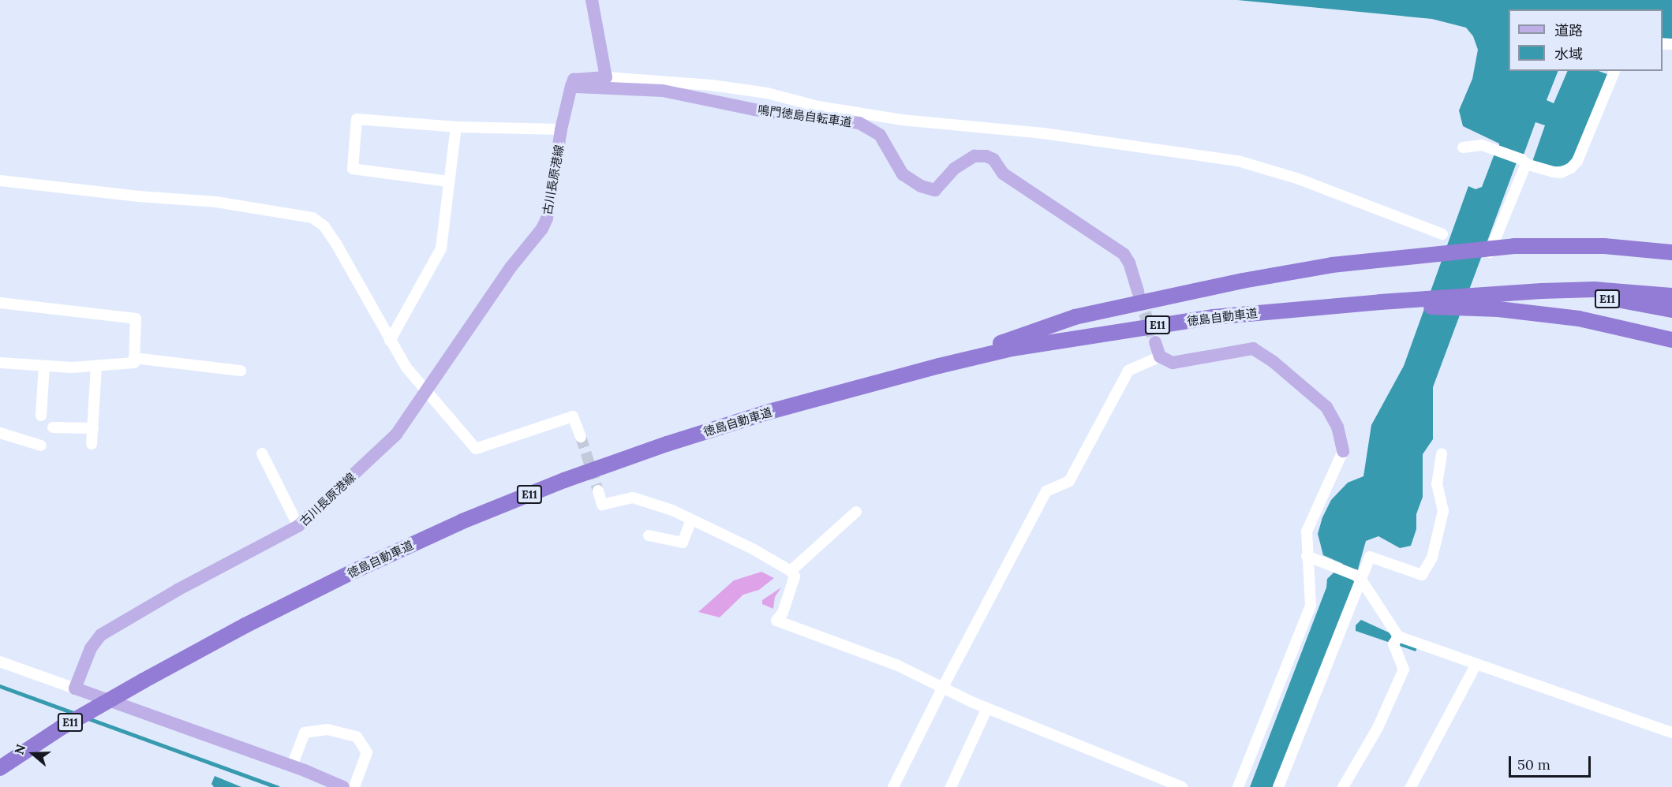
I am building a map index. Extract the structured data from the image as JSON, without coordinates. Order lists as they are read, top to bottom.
{
  "streets": {
    "highway": ["E11", "徳島自動車道"],
    "main road": ["鳴門徳島自転車道", "古川長原港線"]
  },
  "crossings": [
    ["鳴門徳島自転車道", "古川長原港線"]
  ],
  "legend": ["道路", "水域"],
  "scale_bar": "50 m",
  "north": "left"
}
